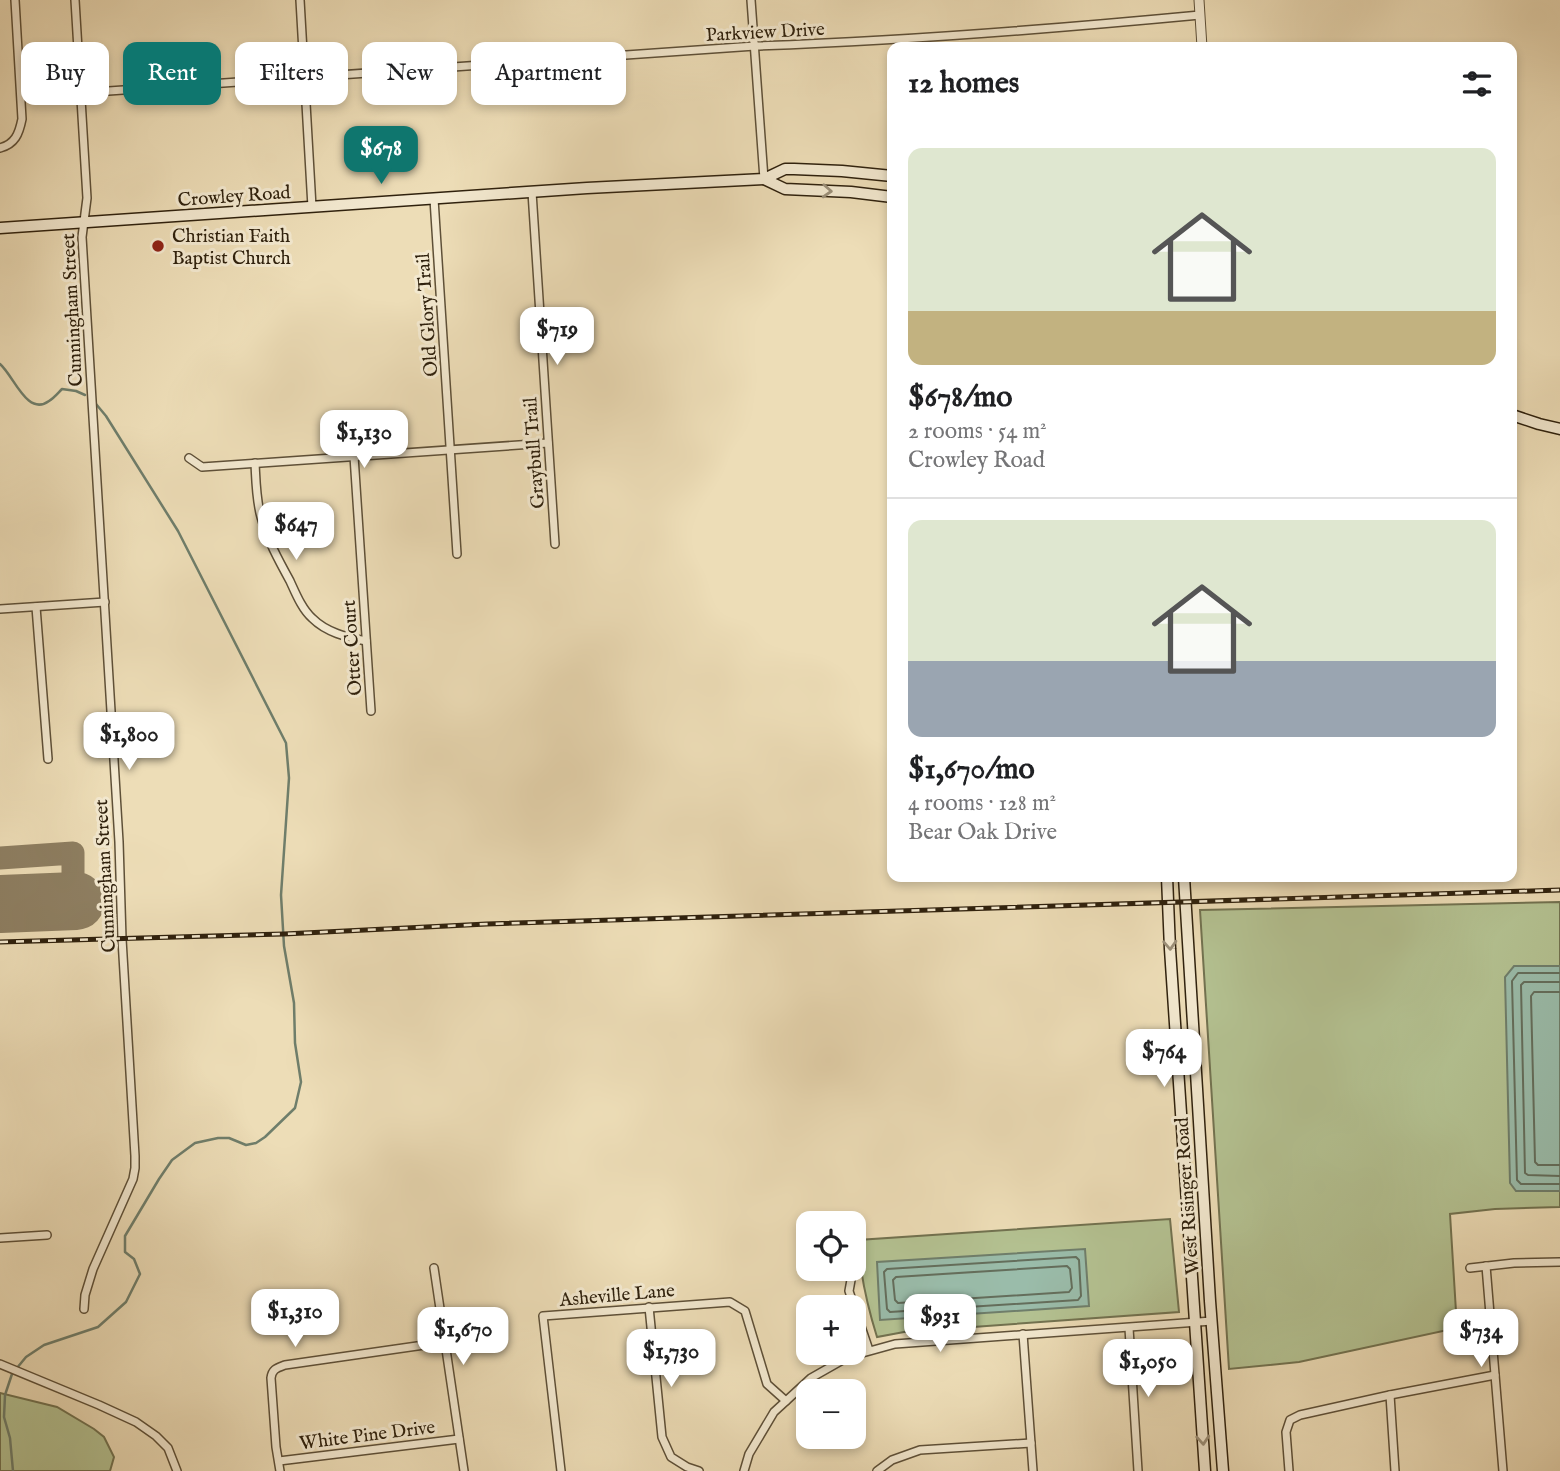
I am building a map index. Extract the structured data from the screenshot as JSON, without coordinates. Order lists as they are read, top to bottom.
{
  "streets": {
    "main road": ["Crowley Road", "West Risinger Road"],
    "street": [
      "Parkview Drive",
      "Cunningham Street",
      "Old Glory Trail",
      "Graybull Trail",
      "Otter Court",
      "Asheville Lane",
      "White Pine Drive"
    ]
  },
  "crossings": [
    ["Crowley Road", "Cunningham Street"],
    ["Crowley Road", "Old Glory Trail"],
    ["Crowley Road", "Graybull Trail"]
  ],
  "places": ["Christian Faith Baptist Church"],
  "page": {
    "chip": [
      "Buy",
      "Rent",
      "Filters",
      "New",
      "Apartment"
    ],
    "heading": "12 homes",
    "price": [
      "$678",
      "$719",
      "$1,130",
      "$647",
      "$1,800",
      "$764",
      "$1,310",
      "$931",
      "$1,670",
      "$734",
      "$1,730",
      "$1,050"
    ],
    "list": [
      {
        "name": "$678/mo",
        "note": "2 rooms · 54 m² · Crowley Road"
      },
      {
        "name": "$1,670/mo",
        "note": "4 rooms · 128 m² · Bear Oak Drive"
      }
    ],
    "map_buttons": ["+", "−"]
  }
}
